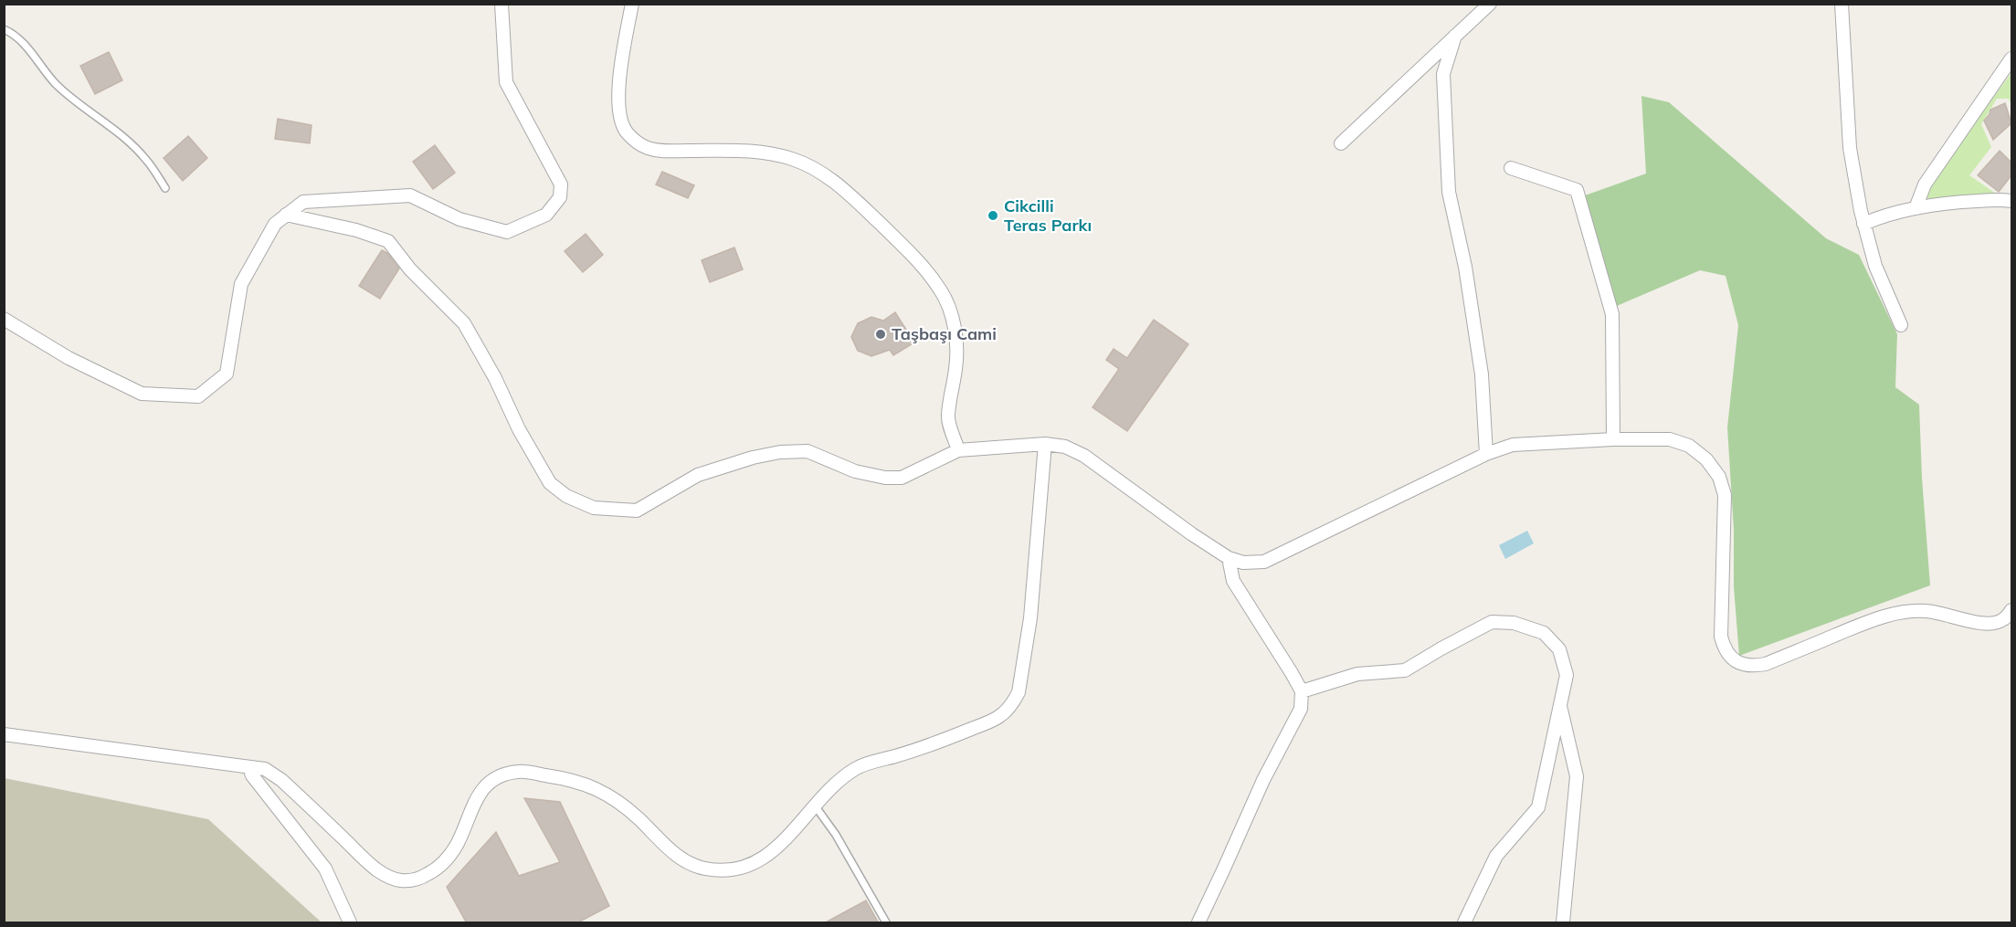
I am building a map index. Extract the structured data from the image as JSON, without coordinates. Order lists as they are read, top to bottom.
{
  "places": ["Cikcilli Teras Parkı", "Taşbaşı Cami"]
}
